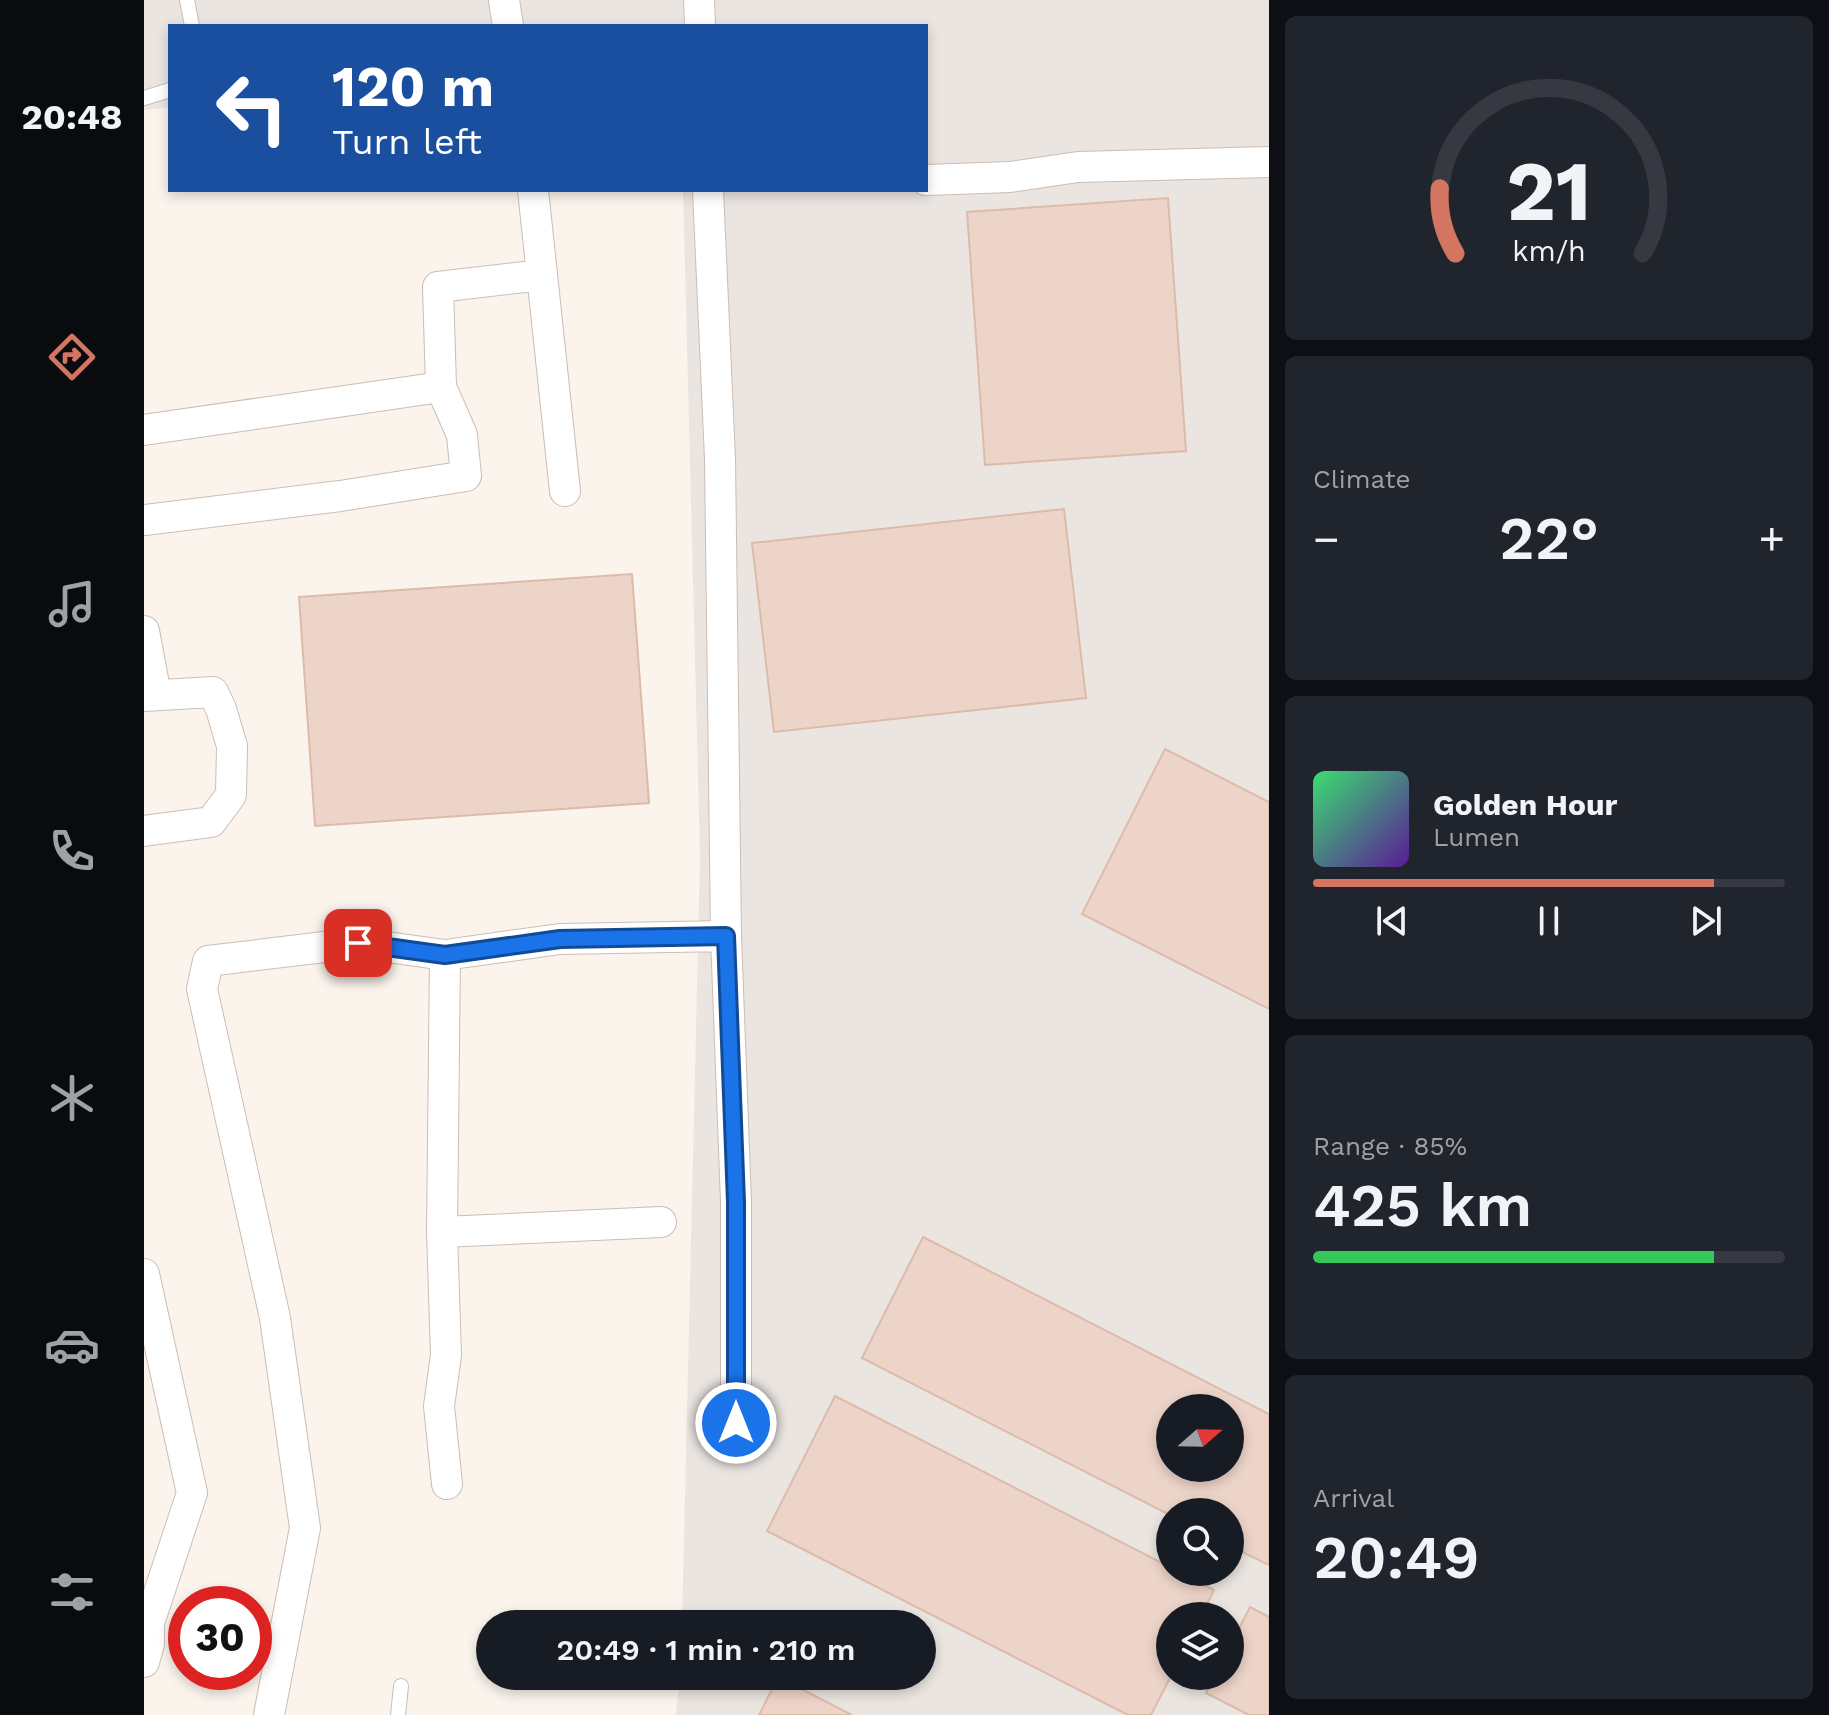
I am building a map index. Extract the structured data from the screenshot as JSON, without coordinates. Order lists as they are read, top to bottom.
{
  "north": "right",
  "page": {
    "tabs": "20:48",
    "turn": ["120 m", "Turn left"],
    "tile": [
      "Climate",
      ["Range · 85%", "425 km"],
      ["Arrival", "20:49"]
    ],
    "heat": ["−", "22°", "+"],
    "song": ["Golden Hour", "Lumen"],
    "limit": "30",
    "trip": "20:49 · 1 min · 210 m",
    "gauge": ["21", "km/h"]
  }
}
